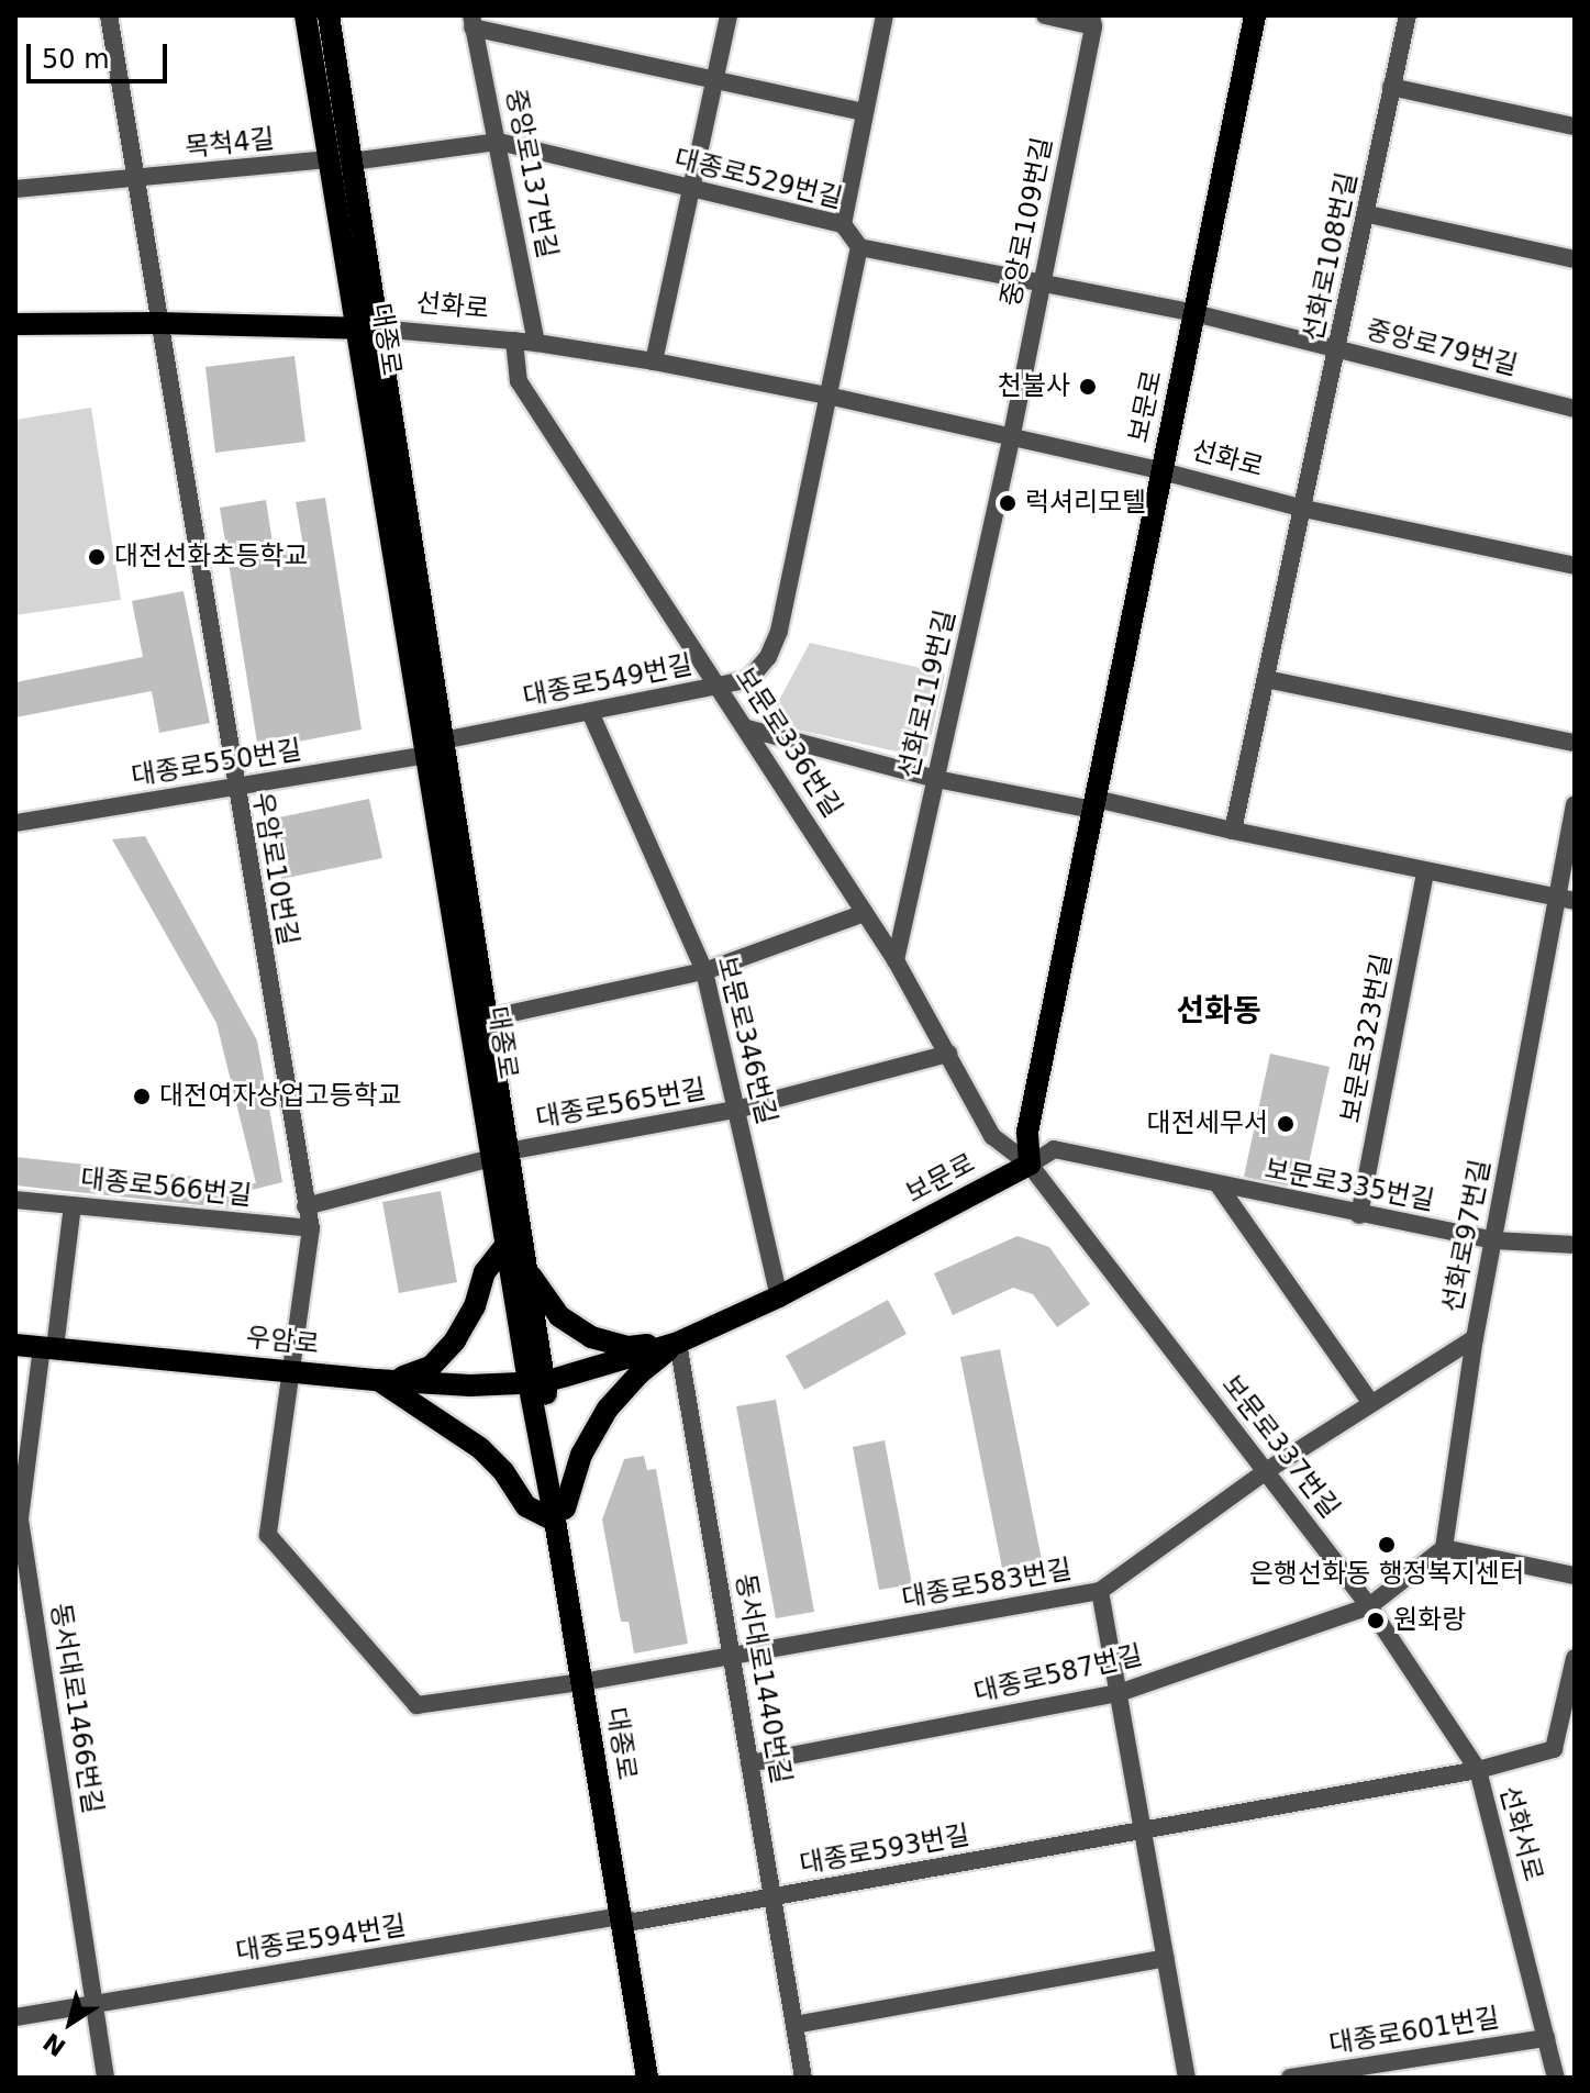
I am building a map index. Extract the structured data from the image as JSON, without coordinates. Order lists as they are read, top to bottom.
{
  "streets": {
    "main road": [
      "선화로",
      "대종로",
      "보문로",
      "우암로"
    ],
    "street": [
      "목척4길",
      "중앙로137번길",
      "대종로529번길",
      "중앙로109번길",
      "선화로108번길",
      "중앙로79번길",
      "대종로549번길",
      "선화로119번길",
      "보문로336번길",
      "대종로550번길",
      "우암로10번길",
      "보문로323번길",
      "보문로346번길",
      "대종로565번길",
      "보문로335번길",
      "대종로566번길",
      "선화로97번길",
      "보문로337번길",
      "대종로583번길",
      "대종로587번길",
      "동서대로1440번길",
      "동서대로1466번길",
      "선화서로",
      "대종로593번길",
      "대종로594번길",
      "대종로601번길"
    ]
  },
  "crossings": [
    ["목척4길", "대종로529번길"],
    ["목척4길", "대종로"],
    ["중앙로137번길", "대종로529번길"],
    ["중앙로137번길", "선화로"],
    ["대종로529번길", "중앙로109번길"],
    ["대종로529번길", "대종로"],
    ["대종로529번길", "중앙로79번길"],
    ["대종로529번길", "보문로"],
    ["중앙로109번길", "선화로"],
    ["중앙로109번길", "선화로119번길"],
    ["선화로108번길", "선화로"],
    ["선화로108번길", "중앙로79번길"],
    ["선화로", "대종로"],
    ["선화로", "보문로"],
    ["선화로", "대종로549번길"],
    ["선화로", "선화로119번길"],
    ["선화로", "보문로336번길"],
    ["선화로", "우암로10번길"],
    ["대종로", "보문로"],
    ["대종로", "대종로549번길"],
    ["대종로", "대종로550번길"],
    ["대종로", "우암로10번길"],
    ["대종로", "대종로565번길"],
    ["대종로", "우암로"],
    ["대종로", "대종로583번길"],
    ["대종로", "대종로593번길"],
    ["대종로", "대종로594번길"],
    ["중앙로79번길", "보문로"],
    ["보문로", "보문로336번길"],
    ["보문로", "보문로346번길"],
    ["보문로", "보문로335번길"],
    ["보문로", "우암로"],
    ["보문로", "보문로337번길"],
    ["보문로", "동서대로1440번길"],
    ["대종로549번길", "보문로336번길"],
    ["대종로549번길", "대종로550번길"],
    ["대종로549번길", "보문로346번길"],
    ["선화로119번길", "보문로336번길"],
    ["보문로336번길", "대종로565번길"],
    ["보문로336번길", "보문로335번길"],
    ["보문로336번길", "보문로337번길"],
    ["대종로550번길", "우암로10번길"],
    ["우암로10번길", "대종로566번길"],
    ["우암로10번길", "우암로"],
    ["우암로10번길", "대종로583번길"],
    ["보문로323번길", "보문로335번길"],
    ["보문로346번길", "대종로565번길"],
    ["보문로335번길", "선화로97번길"],
    ["보문로335번길", "보문로337번길"],
    ["보문로335번길", "대종로583번길"],
    ["대종로566번길", "동서대로1466번길"],
    ["선화로97번길", "대종로583번길"],
    ["선화로97번길", "대종로587번길"],
    ["우암로", "동서대로1466번길"],
    ["보문로337번길", "대종로583번길"],
    ["보문로337번길", "대종로587번길"],
    ["보문로337번길", "선화서로"],
    ["보문로337번길", "대종로593번길"],
    ["대종로583번길", "동서대로1440번길"],
    ["대종로587번길", "동서대로1440번길"],
    ["동서대로1440번길", "대종로593번길"],
    ["동서대로1466번길", "대종로594번길"],
    ["선화서로", "대종로593번길"],
    ["선화서로", "대종로601번길"],
    ["대종로593번길", "대종로594번길"]
  ],
  "districts": ["선화동"],
  "places": [
    "천불사",
    "럭셔리모텔",
    "대전선화초등학교",
    "대전여자상업고등학교",
    "대전세무서",
    "은행선화동 행정복지센터",
    "원화랑"
  ],
  "scale_bar": "50 m",
  "north": "bottom left"
}
